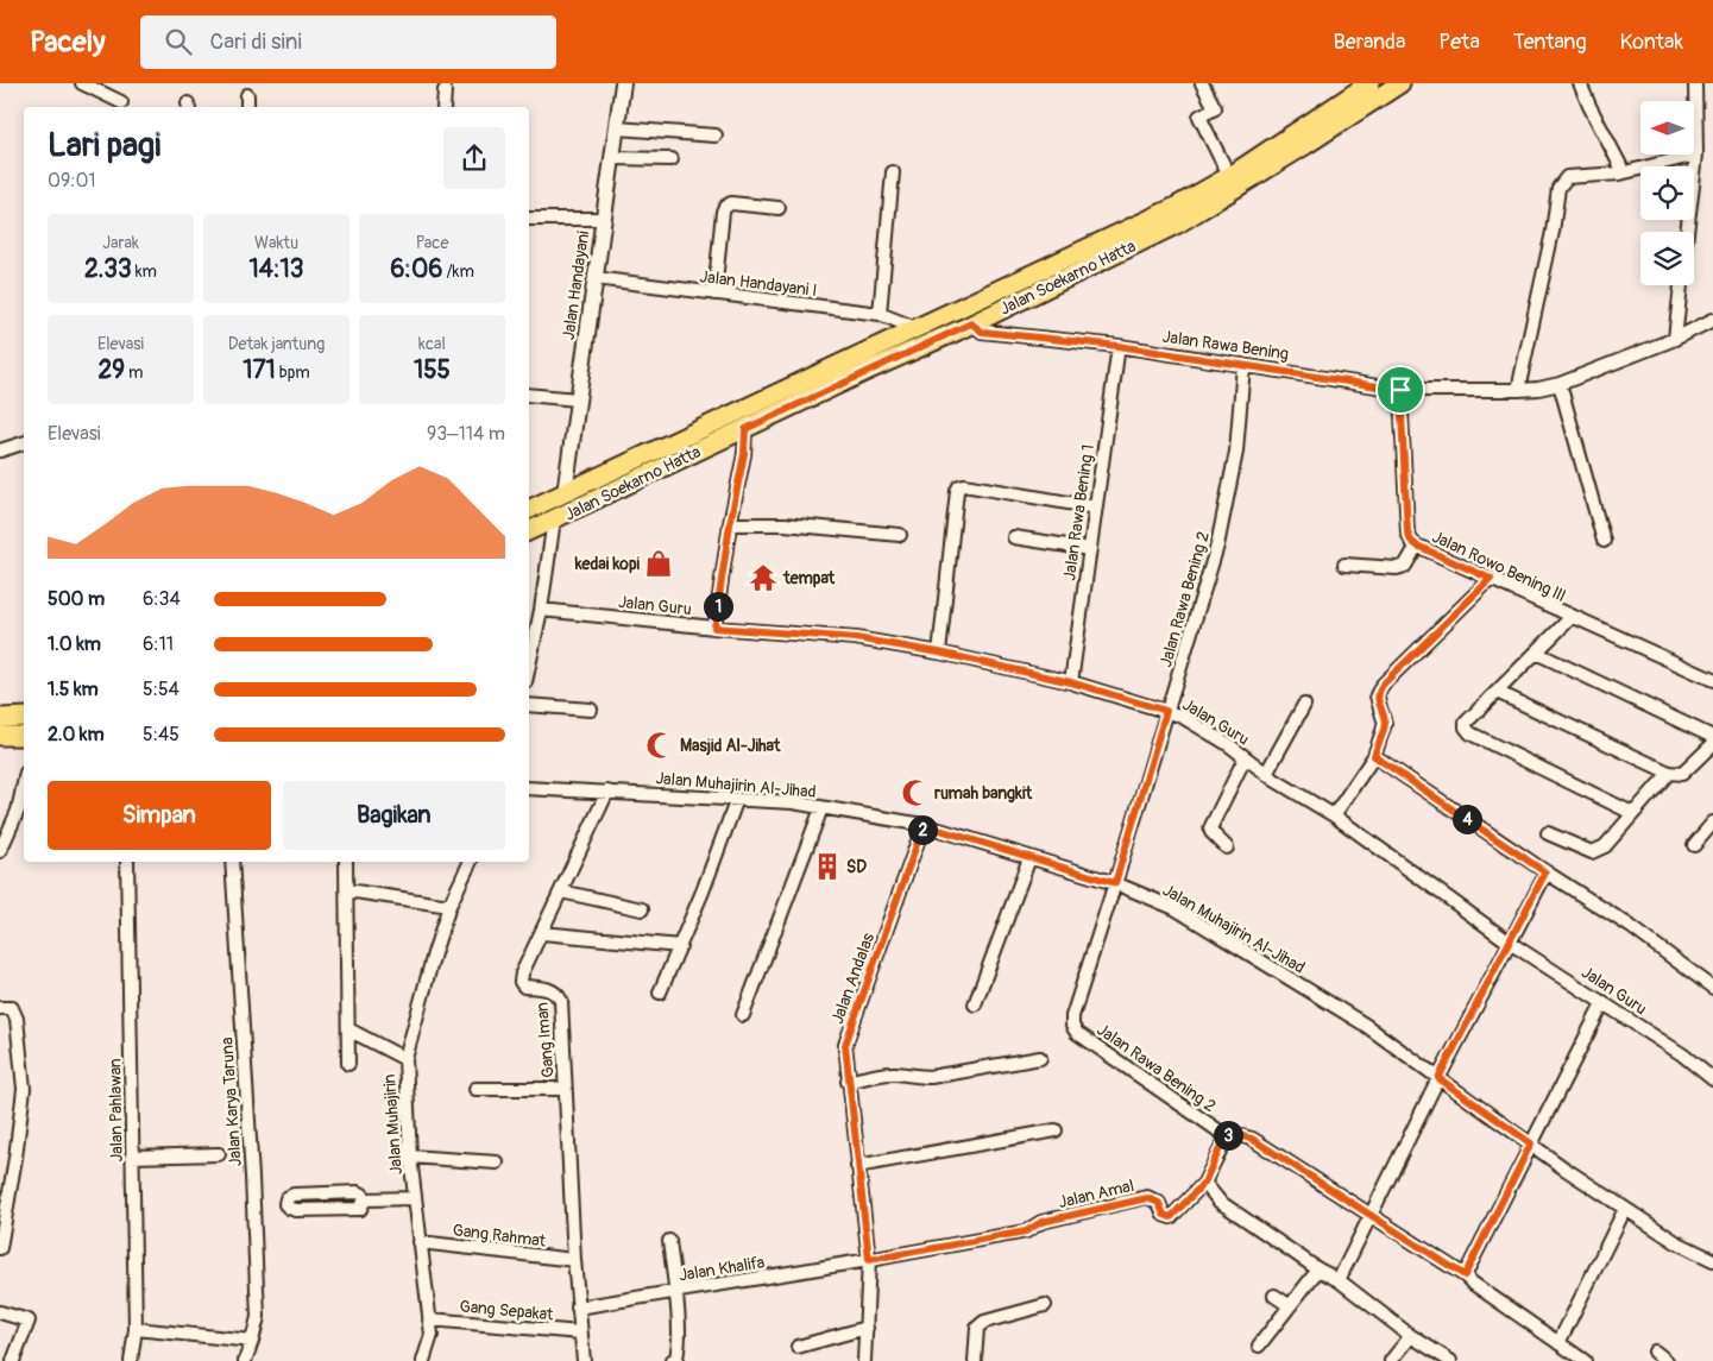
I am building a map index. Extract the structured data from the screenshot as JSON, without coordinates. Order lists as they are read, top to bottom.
{
  "streets": {
    "main road": ["Jalan Soekarno Hatta"],
    "street": [
      "Jalan Handayani I",
      "Jalan Handayani",
      "Jalan Rawa Bening",
      "Jalan Rawa Bening 1",
      "Jalan Rowo Bening lll",
      "Jalan Rawa Bening 2",
      "Jalan Guru",
      "Jalan Muhajirin Al-Jihad",
      "Jalan Andalas",
      "Gang Iman",
      "Jalan Karya Taruna",
      "Jalan Pahlawan",
      "Jalan Muhajirin",
      "Jalan Amal",
      "Gang Rahmat",
      "Jalan Khalifa",
      "Gang Sepakat"
    ]
  },
  "crossings": [
    ["Jalan Soekarno Hatta", "Jalan Handayani I"],
    ["Jalan Soekarno Hatta", "Jalan Handayani"],
    ["Jalan Soekarno Hatta", "Jalan Rawa Bening"],
    ["Jalan Handayani I", "Jalan Handayani"],
    ["Jalan Rawa Bening", "Jalan Rawa Bening 1"],
    ["Jalan Rawa Bening", "Jalan Rowo Bening lll"],
    ["Jalan Rawa Bening", "Jalan Rawa Bening 2"],
    ["Jalan Rawa Bening 1", "Jalan Guru"],
    ["Jalan Rawa Bening 2", "Jalan Guru"],
    ["Jalan Rawa Bening 2", "Jalan Muhajirin Al-Jihad"],
    ["Jalan Muhajirin Al-Jihad", "Jalan Andalas"],
    ["Jalan Muhajirin Al-Jihad", "Gang Iman"],
    ["Jalan Andalas", "Jalan Amal"],
    ["Jalan Andalas", "Jalan Khalifa"],
    ["Gang Iman", "Gang Rahmat"],
    ["Gang Iman", "Jalan Khalifa"],
    ["Gang Iman", "Gang Sepakat"],
    ["Jalan Muhajirin", "Gang Rahmat"],
    ["Jalan Muhajirin", "Gang Sepakat"],
    ["Jalan Amal", "Jalan Khalifa"]
  ],
  "places": {
    "shop": ["kedai kopi"],
    "temple": ["tempat"],
    "mosque": ["Masjid Al-Jihat", "rumah bangkit"],
    "building": ["SD"]
  },
  "north": "left",
  "page": {
    "header": "Pacely",
    "search": "Cari di sini",
    "nav": [
      "Beranda",
      "Peta",
      "Tentang",
      "Kontak"
    ],
    "heading": ["Lari pagi", "09:01"],
    "stats": [
      ["Jarak", "2.33 km"],
      ["Waktu", "14:13"],
      ["Pace", "6:06 /km"],
      ["Elevasi", "29 m"],
      ["Detak jantung", "171 bpm"],
      ["kcal", "155"]
    ],
    "chart": ["Elevasi", "93–114 m"],
    "list": [
      {
        "name": "500 m",
        "note": "6:34"
      },
      {
        "name": "1.0 km",
        "note": "6:11"
      },
      {
        "name": "1.5 km",
        "note": "5:54"
      },
      {
        "name": "2.0 km",
        "note": "5:45"
      }
    ],
    "pins": [
      "1",
      "4",
      "2",
      "3"
    ],
    "buttons": ["Simpan", "Bagikan"]
  }
}
